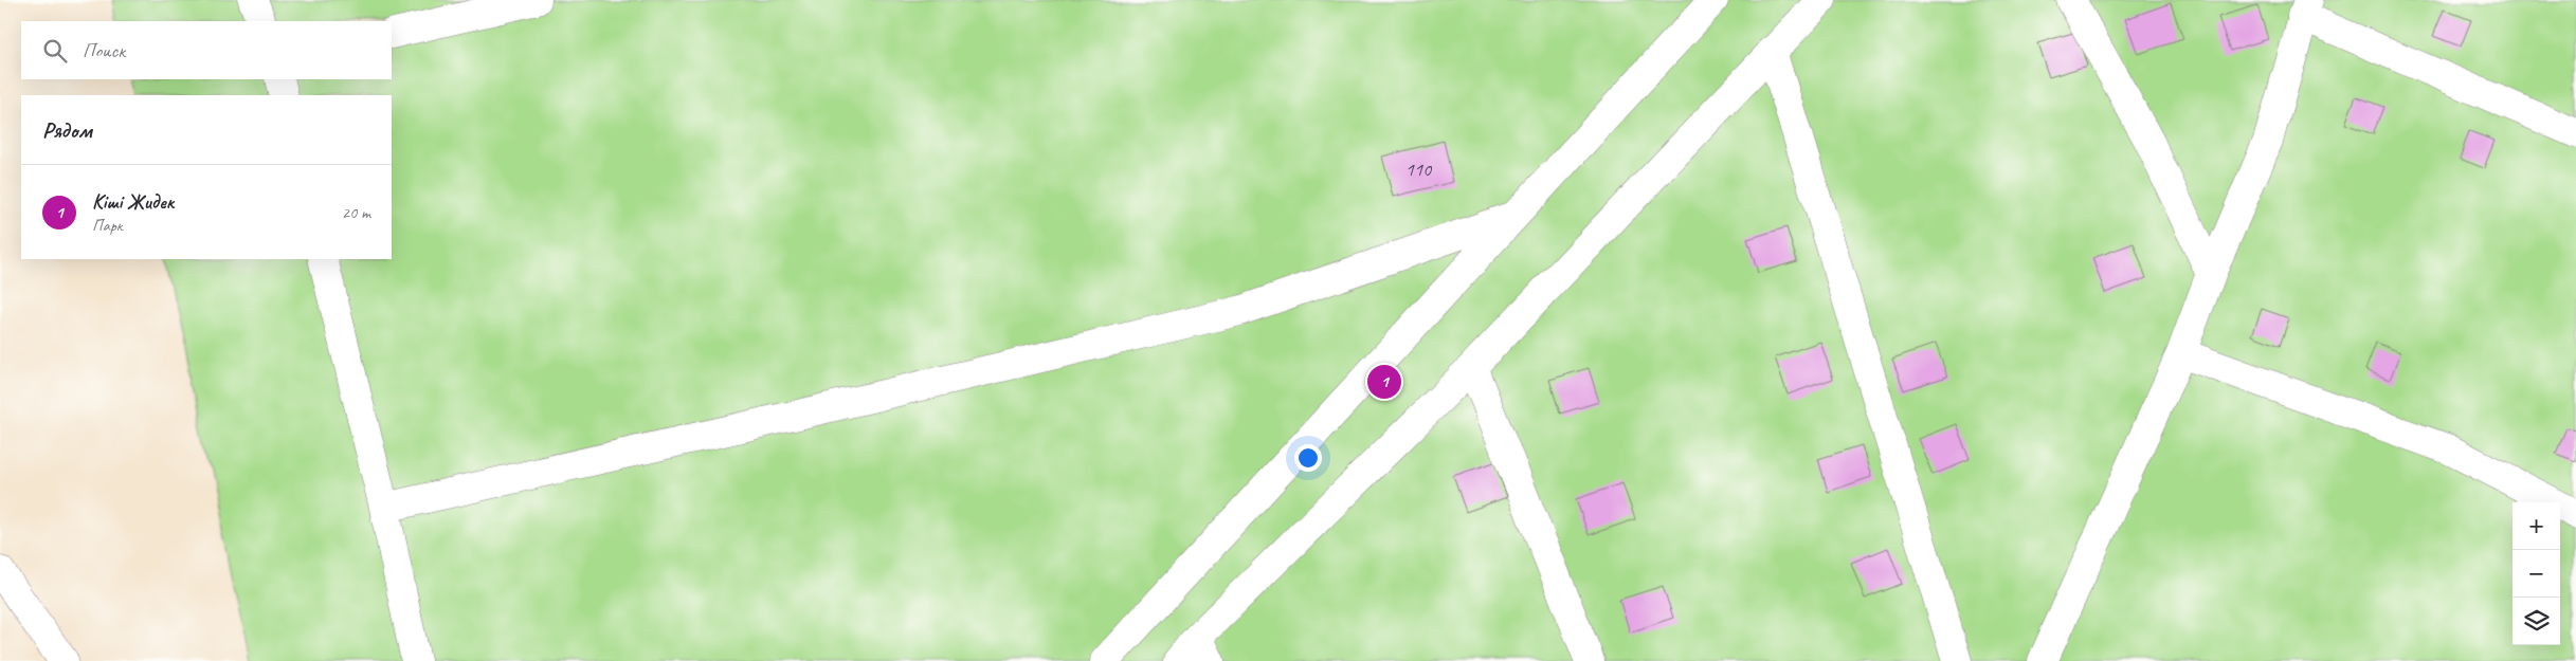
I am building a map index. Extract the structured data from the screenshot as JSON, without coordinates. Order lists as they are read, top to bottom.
{
  "house_numbers": ["110"],
  "page": {
    "search": "Поиск",
    "heading": "Рядом",
    "list": [
      {
        "mark": "1",
        "name": "Кіші Жидек",
        "note": "Парк",
        "value": "20 m"
      }
    ],
    "pins": "1",
    "map_buttons": ["+", "−"]
  }
}
